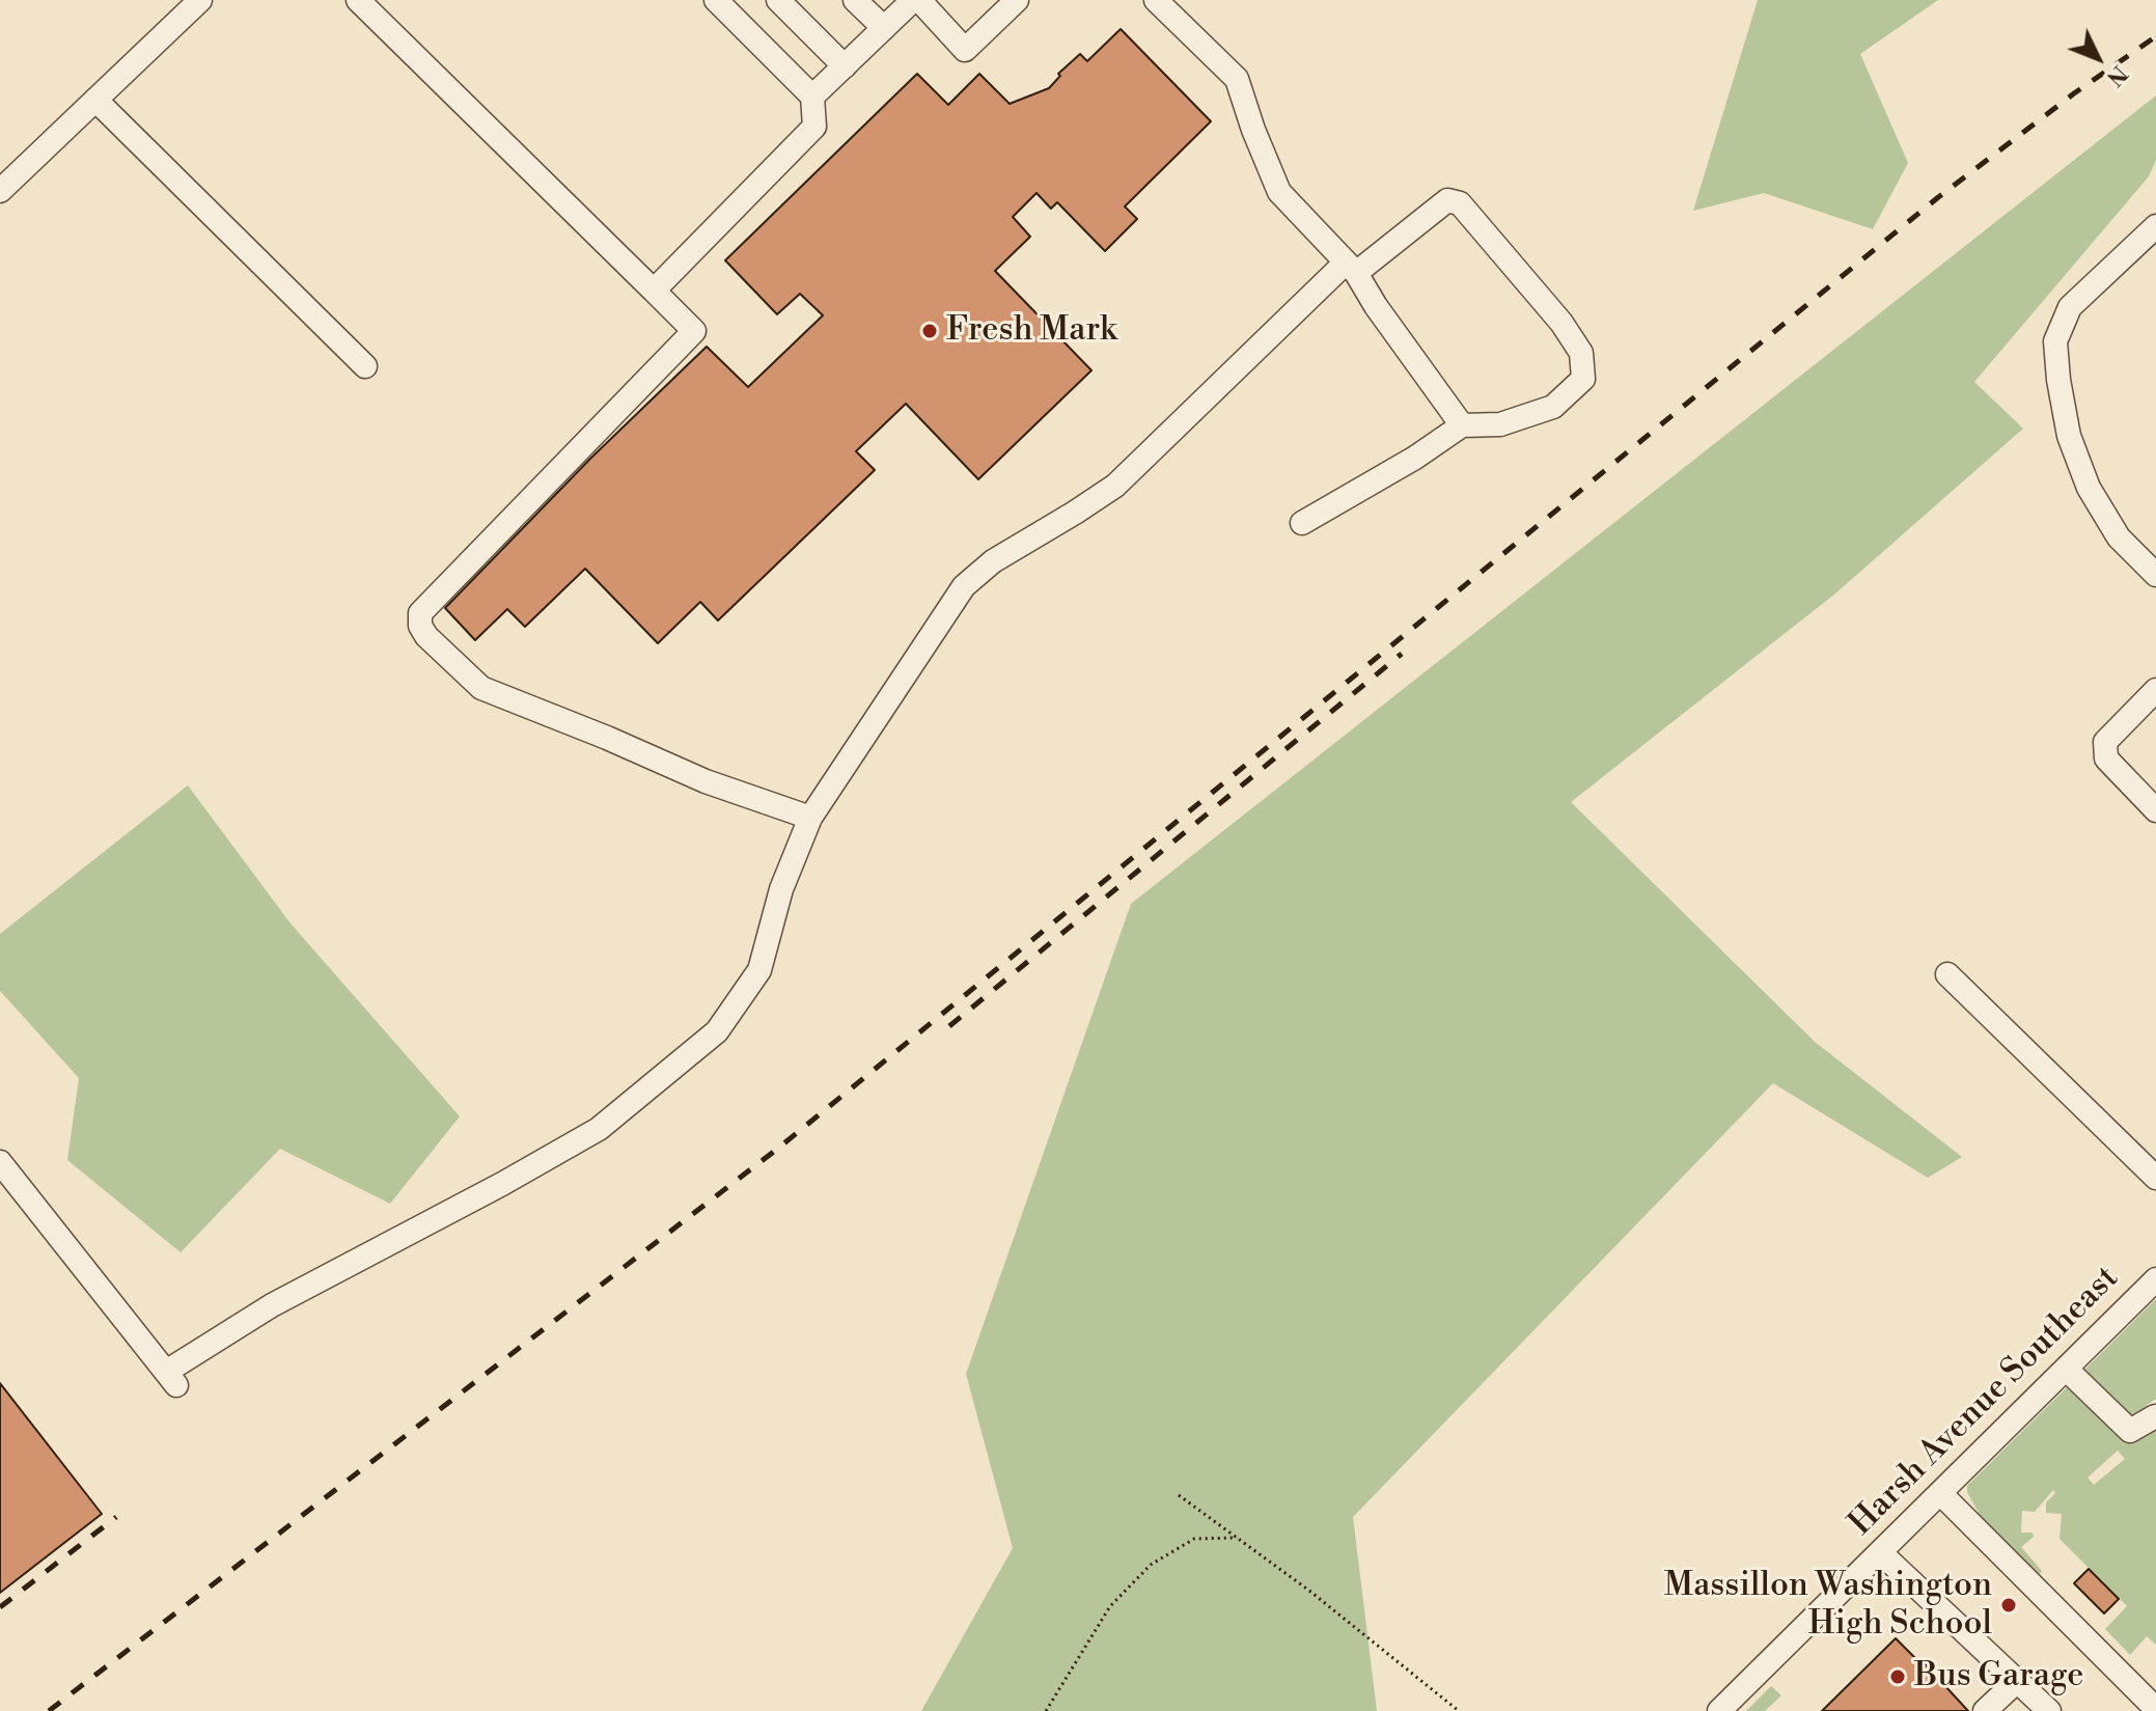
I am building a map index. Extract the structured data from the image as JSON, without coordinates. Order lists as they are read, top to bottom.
{
  "streets": {
    "street": ["Harsh Avenue Southeast"]
  },
  "places": ["Fresh Mark", "Massillon Washington High School", "Bus Garage"],
  "north": "bottom right"
}
